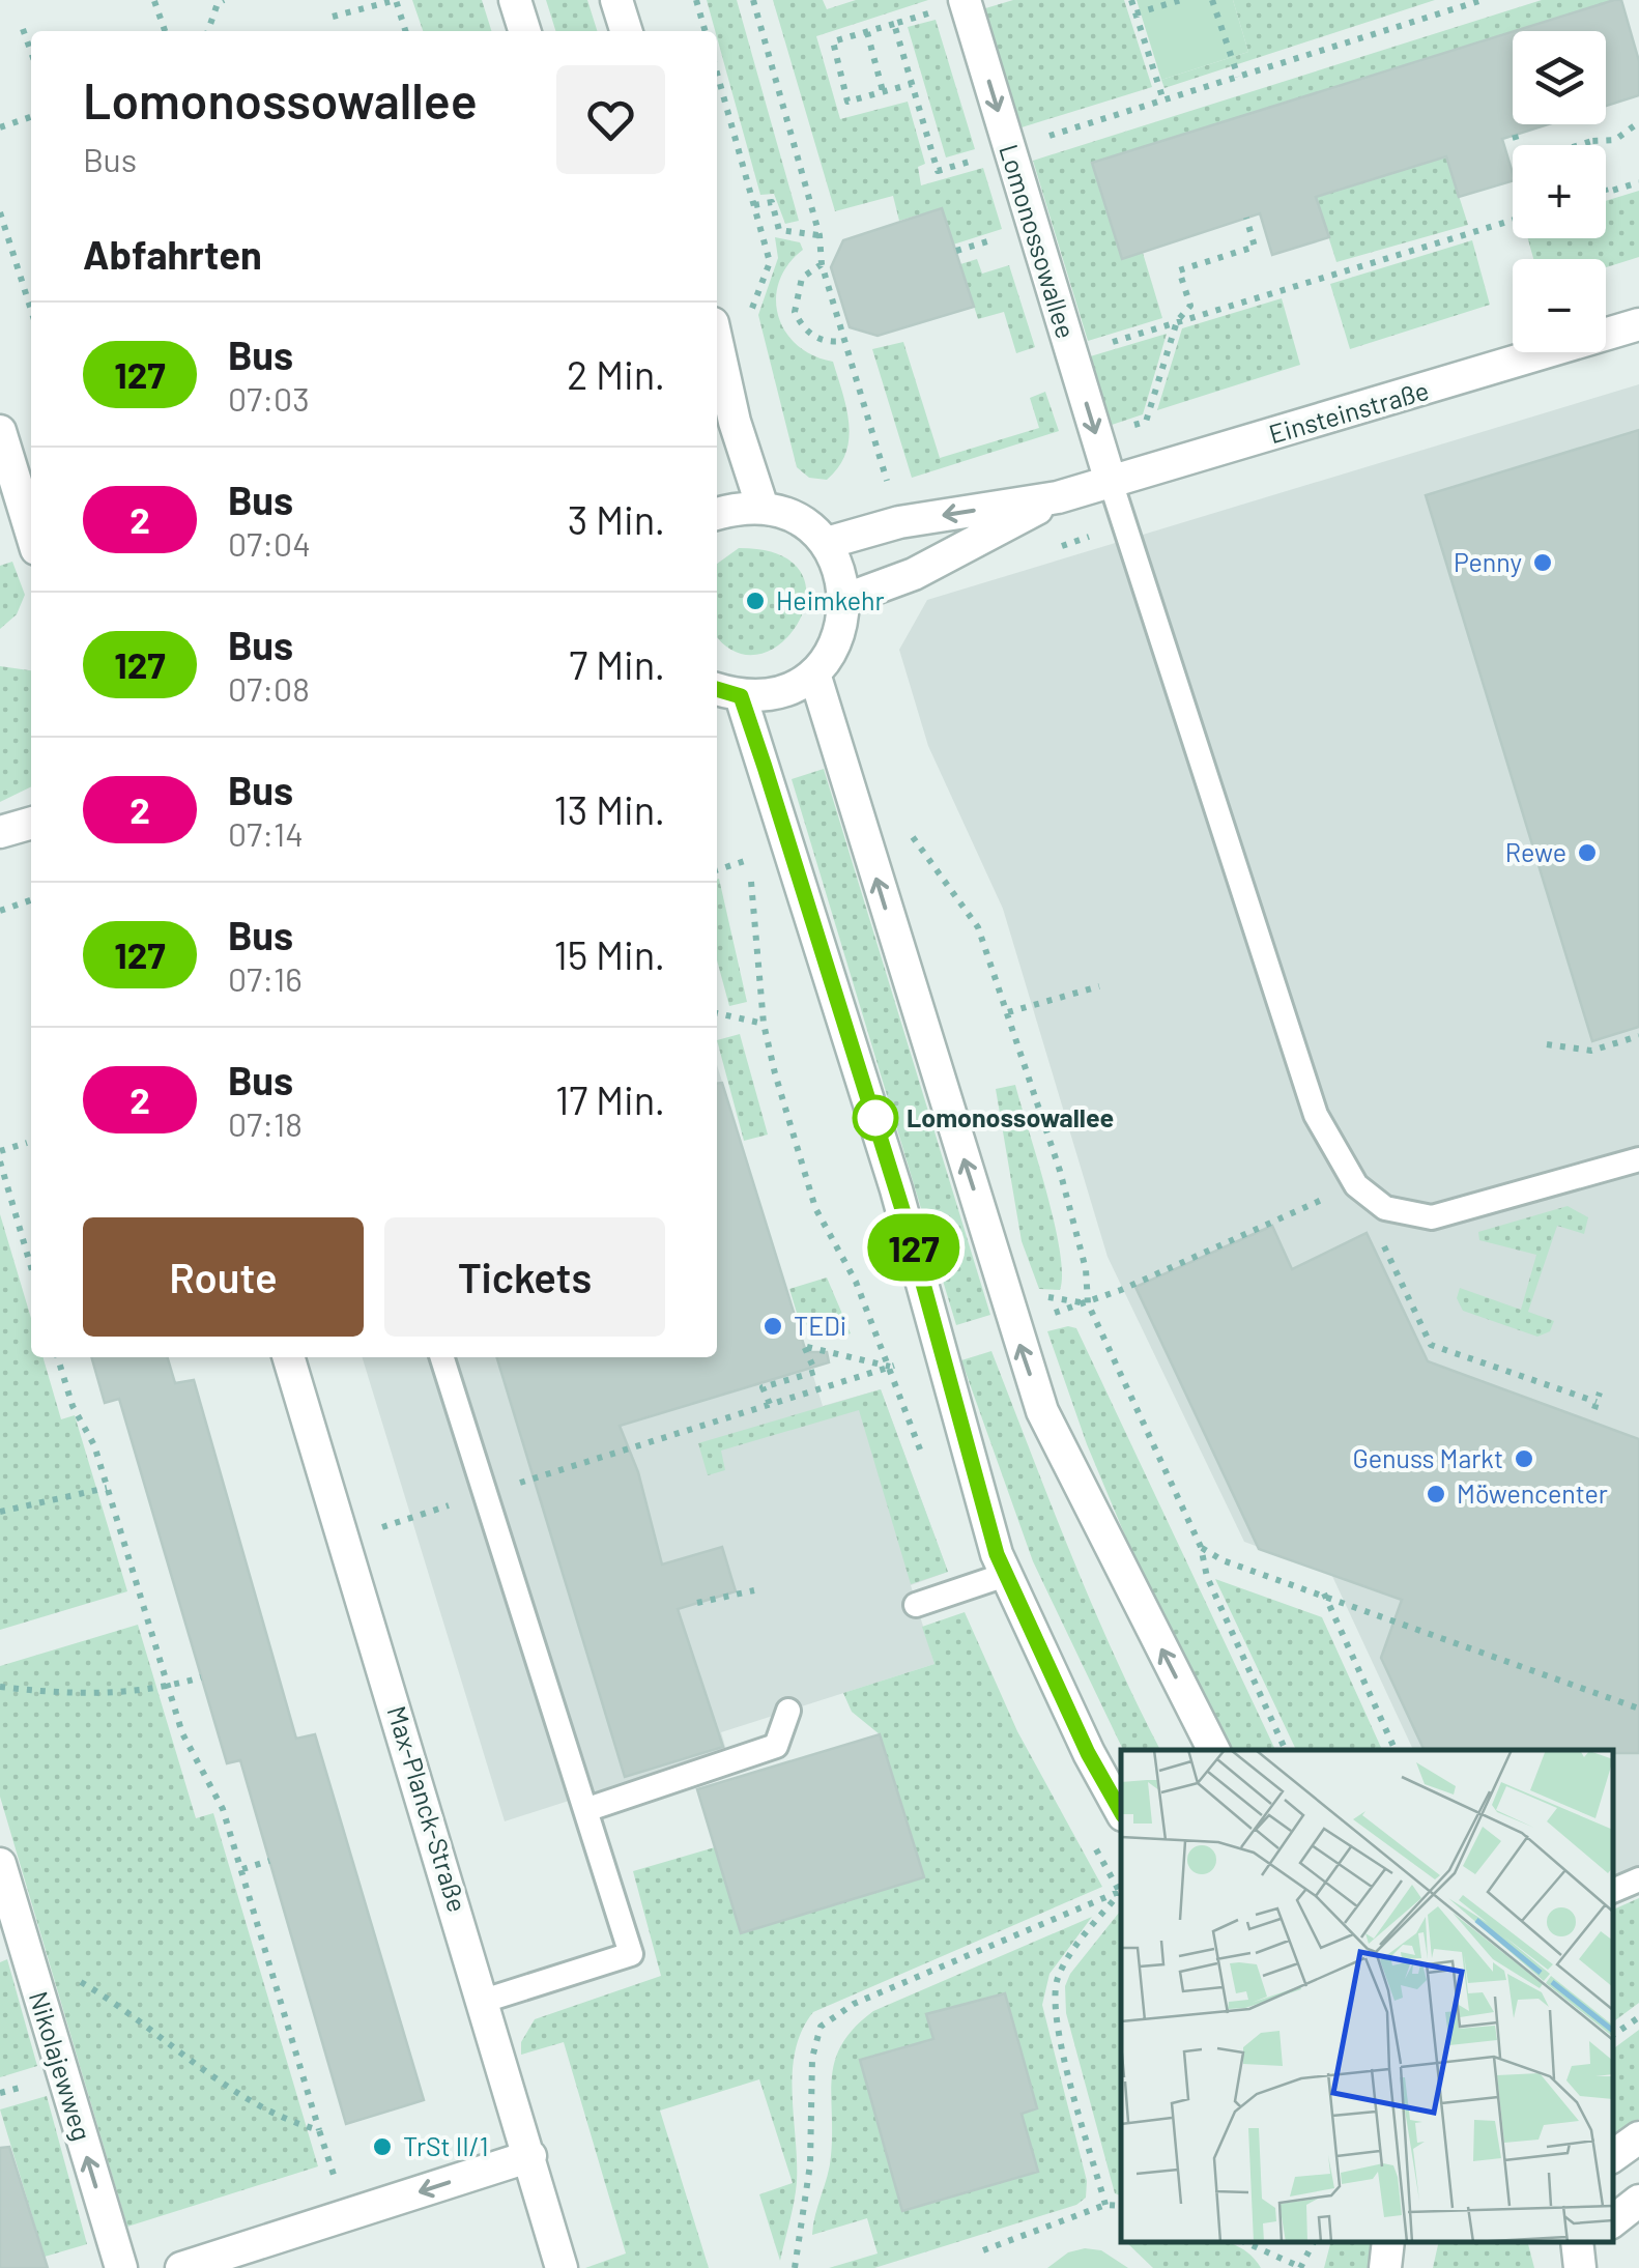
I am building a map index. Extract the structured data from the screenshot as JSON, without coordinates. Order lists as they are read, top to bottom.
{
  "streets": {
    "street": [
      "Lomonossowallee",
      "Einsteinstraße",
      "Max-Planck-Straße",
      "Nikolajewweg"
    ]
  },
  "crossings": [
    ["Lomonossowallee", "Einsteinstraße"]
  ],
  "one_way": ["Lomonossowallee", "Nikolajewweg"],
  "places": [
    "Penny",
    "Heimkehr",
    "Rewe",
    "Lomonossowallee",
    "TEDi",
    "Genuss Markt",
    "Möwencenter",
    "TrSt II/1"
  ],
  "lines": ["bus line 127"],
  "page": {
    "on_map": "127",
    "map_buttons": ["+", "−"],
    "heading": [
      ["Lomonossowallee", "Bus"],
      "Abfahrten"
    ],
    "list": [
      {
        "mark": "127",
        "name": "Bus",
        "note": "07:03",
        "value": "2 Min."
      },
      {
        "mark": "2",
        "name": "Bus",
        "note": "07:04",
        "value": "3 Min."
      },
      {
        "mark": "127",
        "name": "Bus",
        "note": "07:08",
        "value": "7 Min."
      },
      {
        "mark": "2",
        "name": "Bus",
        "note": "07:14",
        "value": "13 Min."
      },
      {
        "mark": "127",
        "name": "Bus",
        "note": "07:16",
        "value": "15 Min."
      },
      {
        "mark": "2",
        "name": "Bus",
        "note": "07:18",
        "value": "17 Min."
      }
    ],
    "buttons": ["Route", "Tickets"]
  }
}
